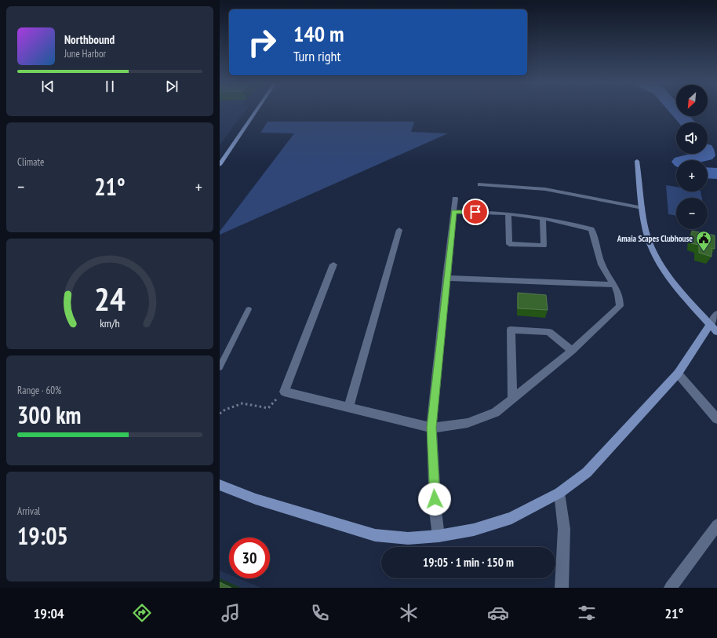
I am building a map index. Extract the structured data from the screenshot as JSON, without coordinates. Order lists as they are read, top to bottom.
{
  "places": {
    "public building": ["Amaia Scapes Clubhouse"]
  },
  "north": "bottom left",
  "page": {
    "turn": ["140 m", "Turn right"],
    "song": ["Northbound", "June Harbor"],
    "map_buttons": ["+", "−"],
    "tile": [
      "Climate",
      ["Range · 60%", "300 km"],
      ["Arrival", "19:05"]
    ],
    "heat": ["−", "21°", "+"],
    "limit": "30",
    "trip": "19:05 · 1 min · 150 m",
    "tabs": ["19:04", "21°"],
    "gauge": ["24", "km/h"]
  }
}
